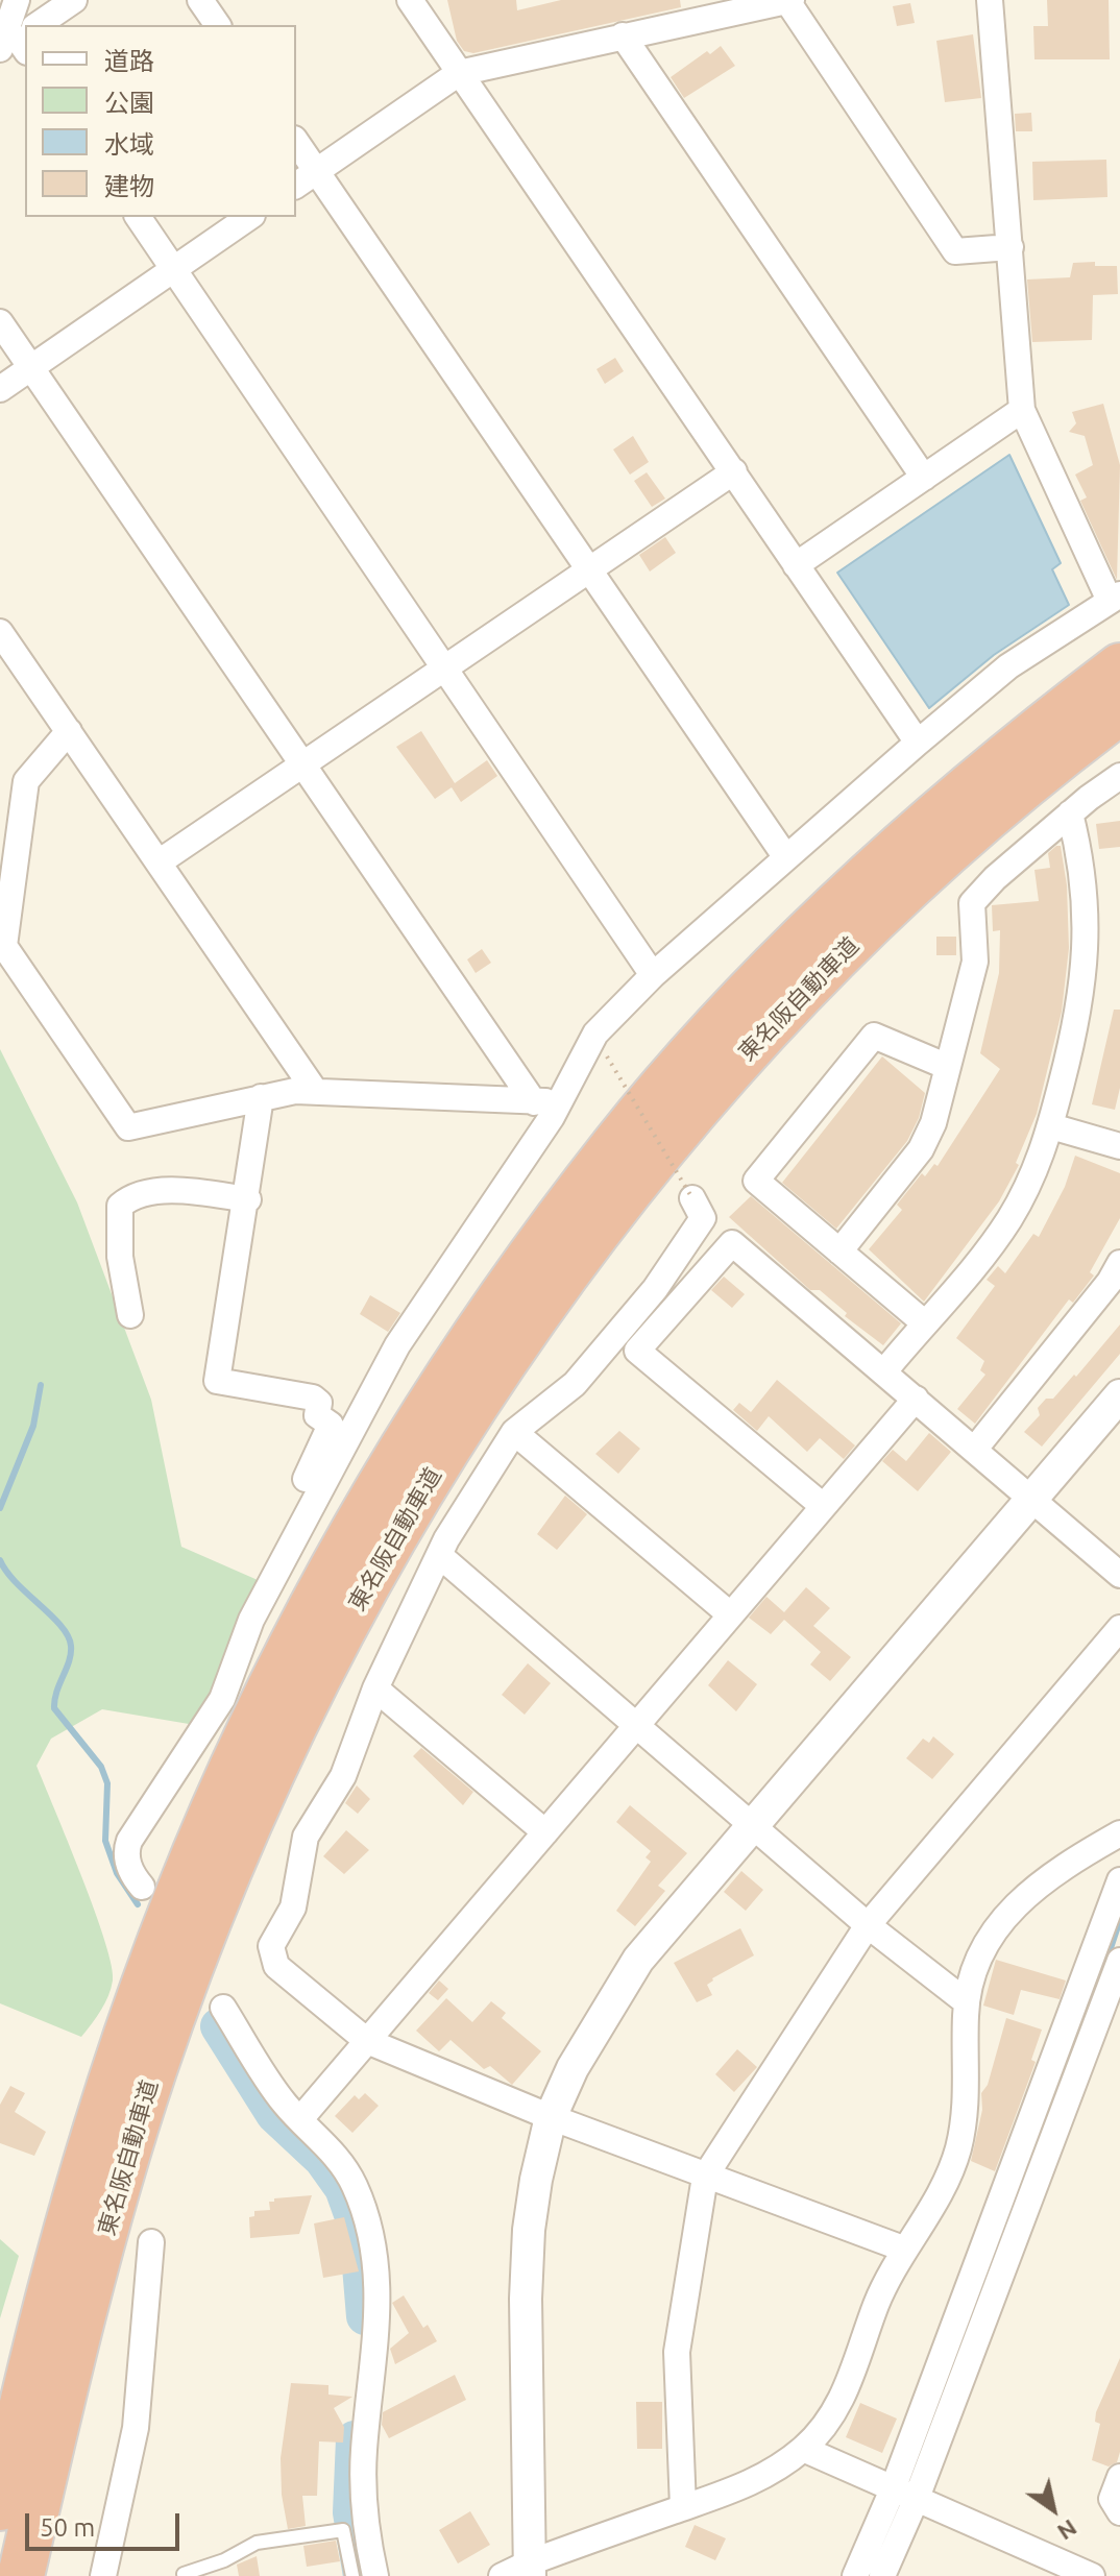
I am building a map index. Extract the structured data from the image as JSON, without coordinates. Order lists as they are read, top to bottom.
{
  "streets": {
    "highway": ["東名阪自動車道"]
  },
  "legend": [
    "道路",
    "公園",
    "水域",
    "建物"
  ],
  "scale_bar": "50 m",
  "north": "bottom right"
}
